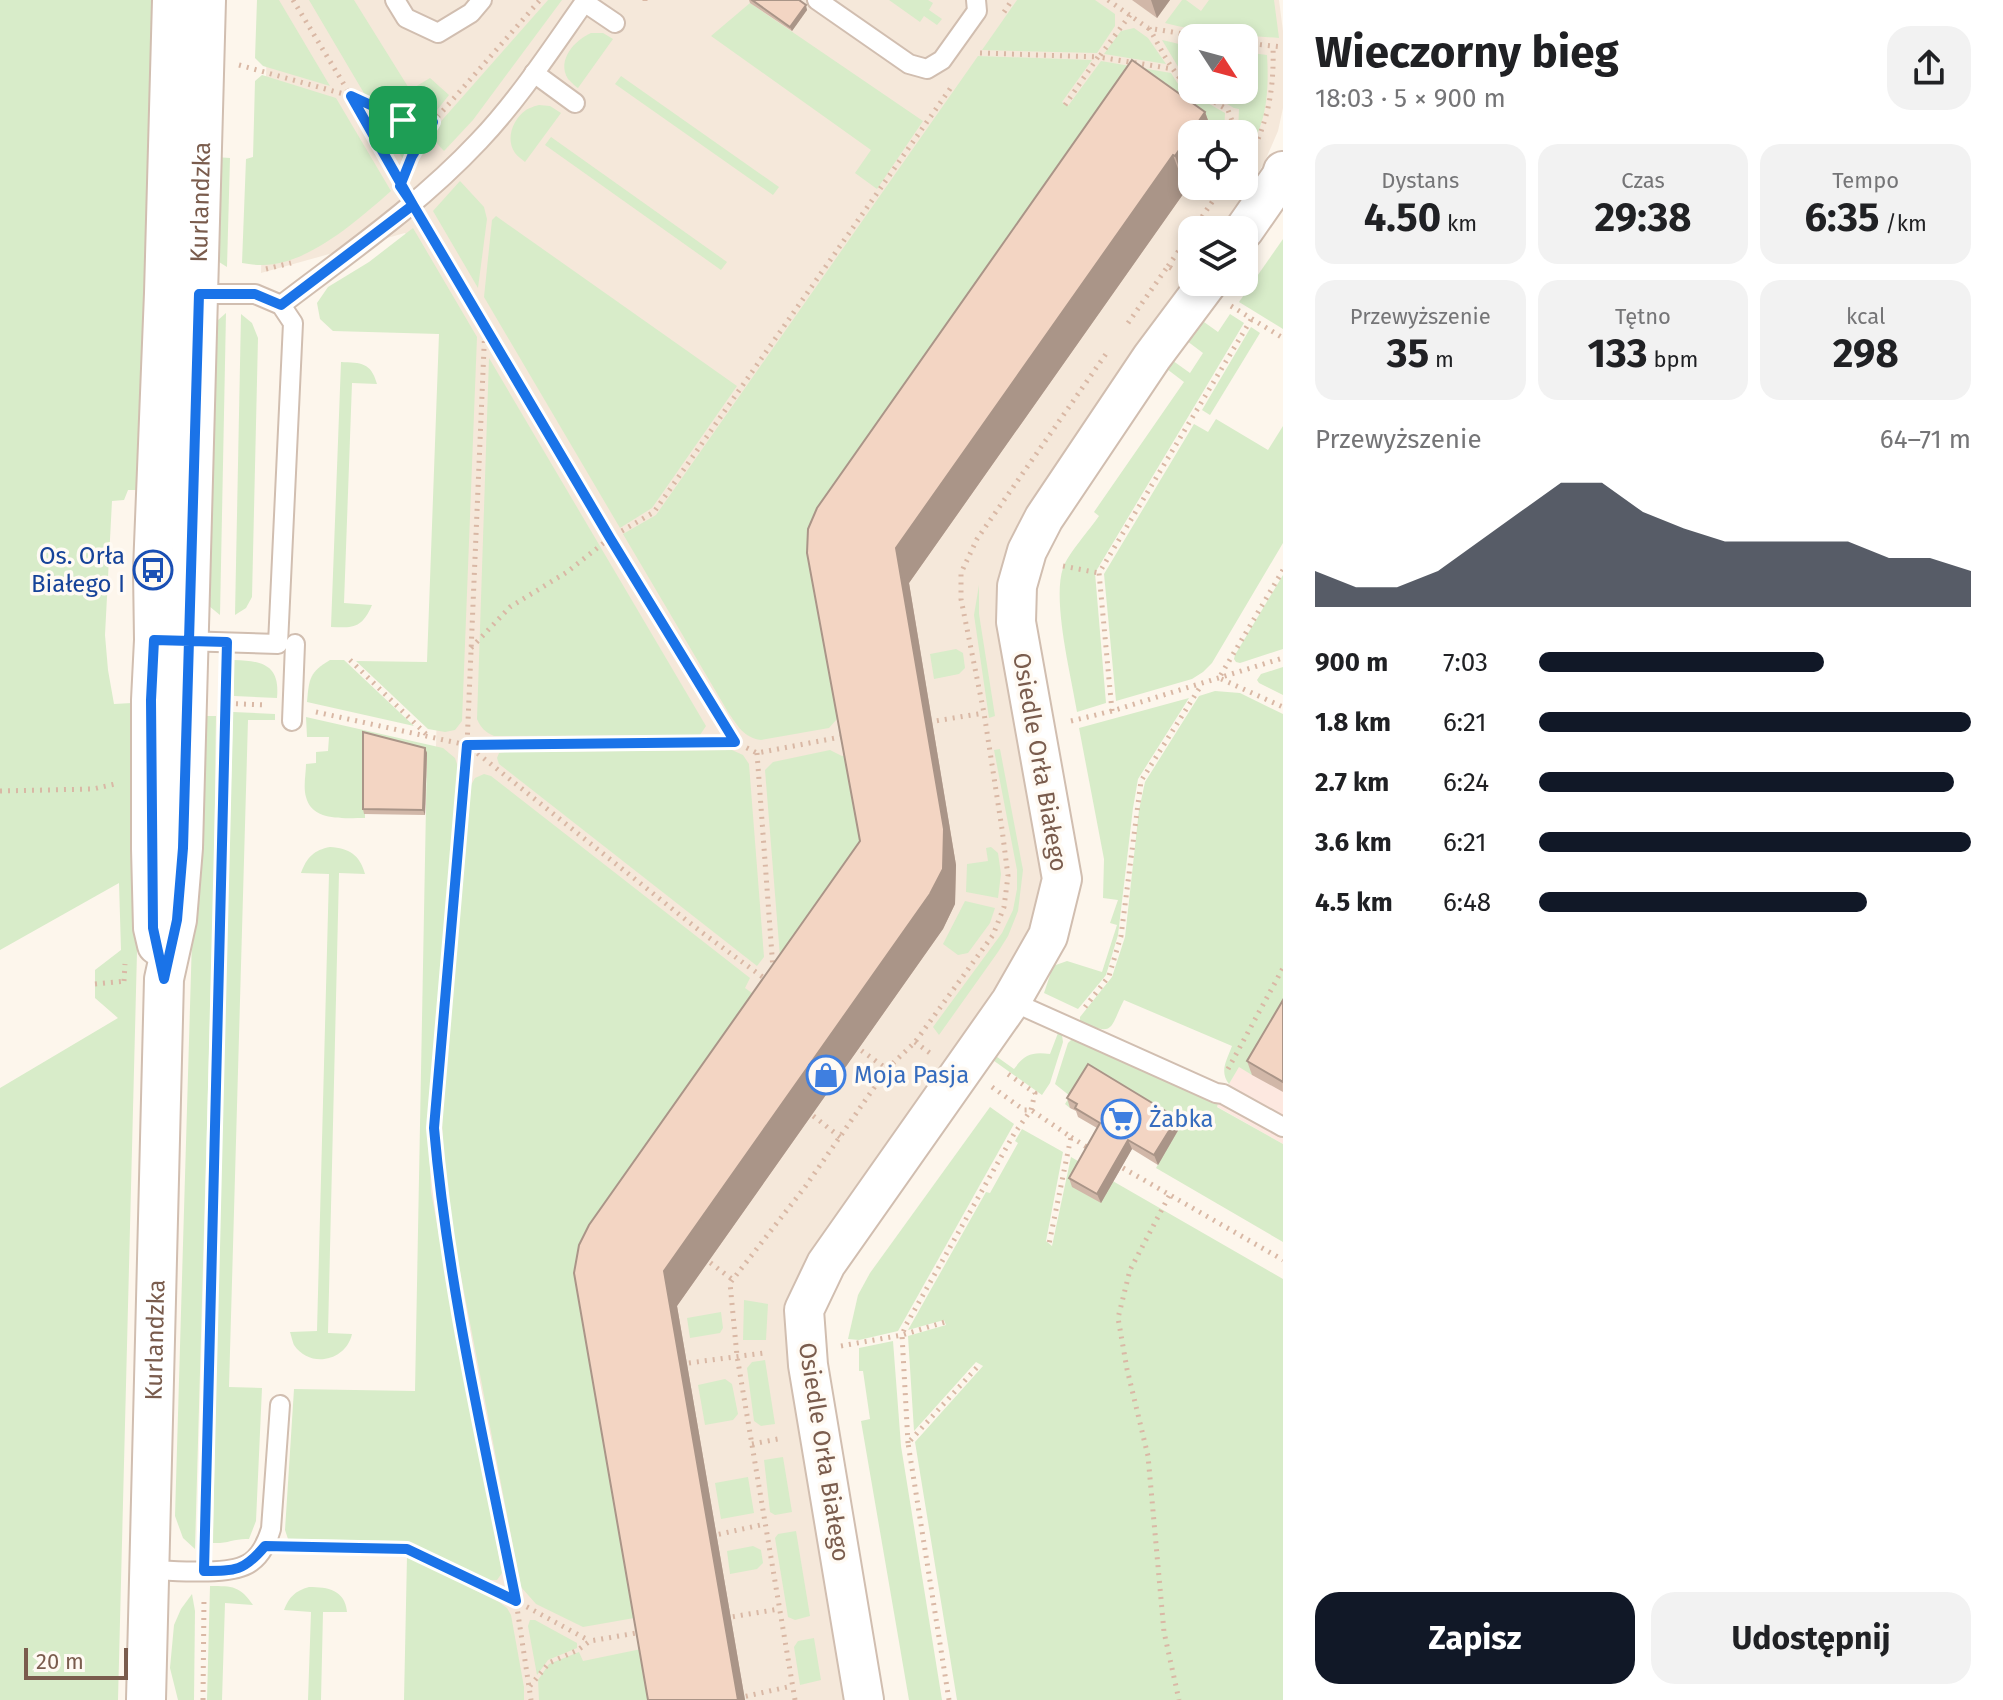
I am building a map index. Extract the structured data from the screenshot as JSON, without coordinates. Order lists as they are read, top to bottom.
{
  "streets": {
    "street": ["Kurlandzka", "Osiedle Orła Białego"]
  },
  "places": {
    "bus stop": ["Os. Orła Białego I"],
    "shop": ["Moja Pasja"],
    "supermarket": ["Żabka"]
  },
  "scale_bar": "20 m",
  "north": "bottom right",
  "page": {
    "heading": ["Wieczorny bieg", "18:03 · 5 × 900 m"],
    "stats": [
      ["Dystans", "4.50 km"],
      ["Czas", "29:38"],
      ["Tempo", "6:35 /km"],
      ["Przewyższenie", "35 m"],
      ["Tętno", "133 bpm"],
      ["kcal", "298"]
    ],
    "chart": ["Przewyższenie", "64–71 m"],
    "list": [
      {
        "name": "900 m",
        "note": "7:03"
      },
      {
        "name": "1.8 km",
        "note": "6:21"
      },
      {
        "name": "2.7 km",
        "note": "6:24"
      },
      {
        "name": "3.6 km",
        "note": "6:21"
      },
      {
        "name": "4.5 km",
        "note": "6:48"
      }
    ],
    "buttons": ["Zapisz", "Udostępnij"],
    "scale": "20 m"
  }
}
